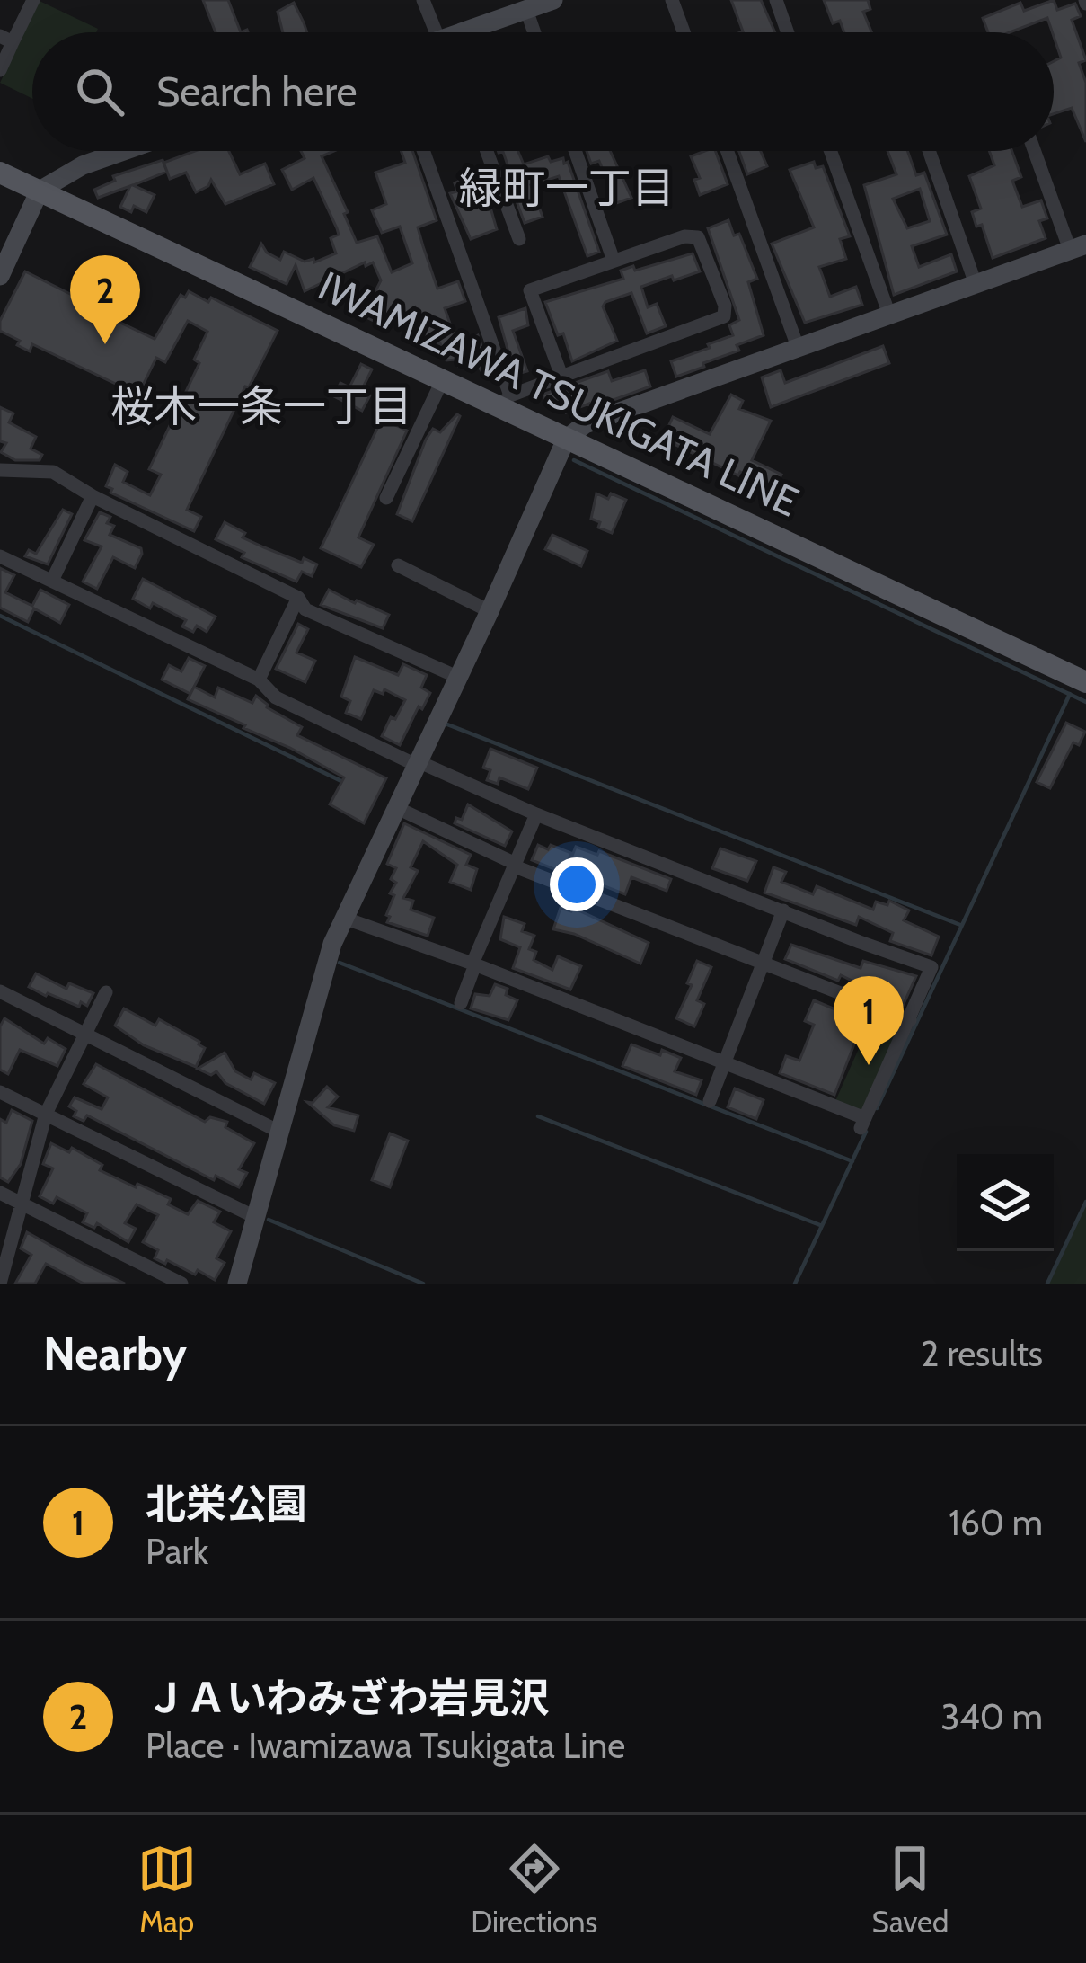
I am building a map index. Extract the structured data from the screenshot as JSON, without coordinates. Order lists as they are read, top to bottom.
{
  "streets": {
    "main road": ["IWAMIZAWA TSUKIGATA LINE"]
  },
  "districts": ["緑町一丁目", "桜木一条一丁目"],
  "page": {
    "search": "Search here",
    "pins": ["2", "1"],
    "heading": ["Nearby", "2 results"],
    "list": [
      {
        "mark": "1",
        "name": "北栄公園",
        "note": "Park",
        "value": "160 m"
      },
      {
        "mark": "2",
        "name": "ＪＡいわみざわ岩見沢",
        "note": "Place · Iwamizawa Tsukigata Line",
        "value": "340 m"
      }
    ],
    "nav": ["Map", "Directions", "Saved"]
  }
}
